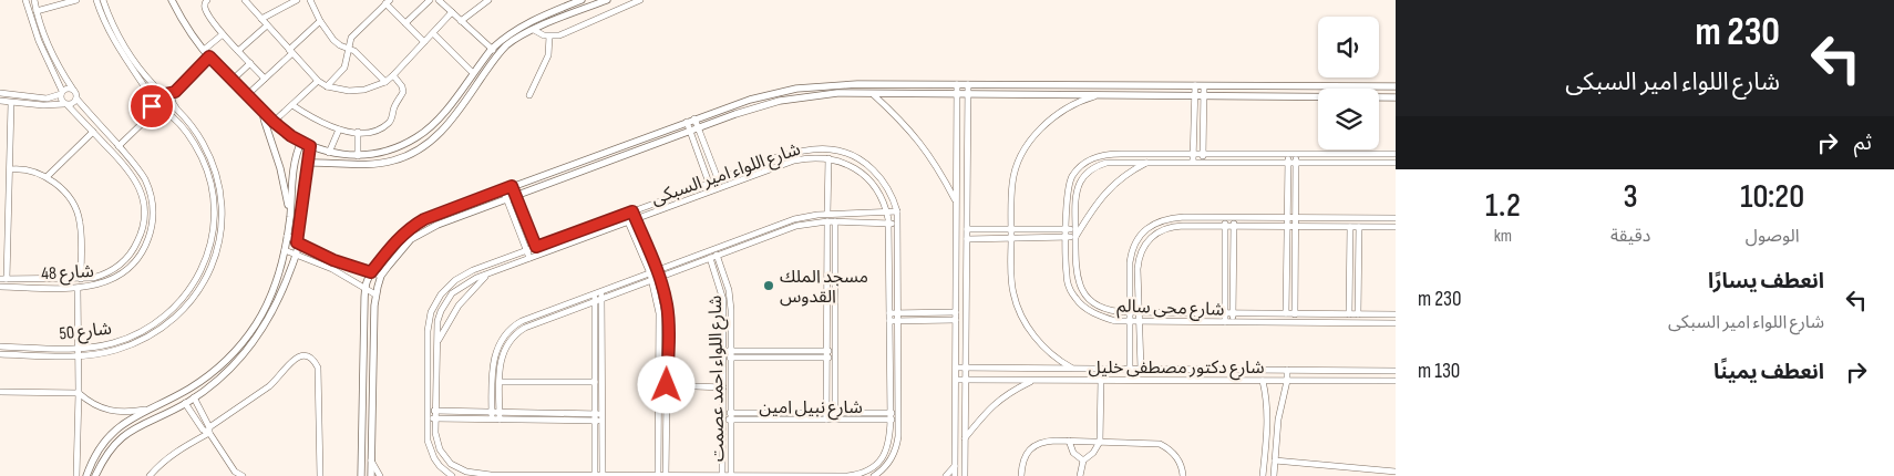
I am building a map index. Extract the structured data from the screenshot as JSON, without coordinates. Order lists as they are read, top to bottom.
{
  "streets": {
    "street": [
      "شارع اللواء امير السبكى",
      "شارع 48",
      "شارع محى سالم",
      "شارع 50",
      "شارع دكتور مصطفى خليل",
      "شارع اللواء احمد عصمت",
      "شارع نبيل امين"
    ]
  },
  "crossings": [
    ["شارع اللواء امير السبكى", "شارع اللواء احمد عصمت"],
    ["شارع اللواء امير السبكى", "شارع نبيل امين"],
    ["شارع اللواء احمد عصمت", "شارع نبيل امين"]
  ],
  "places": ["مسجد الملك القدوس"],
  "page": {
    "turn": ["230 m", "شارع اللواء امير السبكى"],
    "then": "ثم",
    "eta": [
      "10:20",
      "الوصول",
      "3",
      "دقيقة",
      "1.2",
      "km"
    ],
    "list": [
      {
        "name": "انعطف يسارًا",
        "note": "شارع اللواء امير السبكى",
        "value": "230 m"
      },
      {
        "name": "انعطف يمينًا",
        "value": "130 m"
      }
    ]
  }
}
